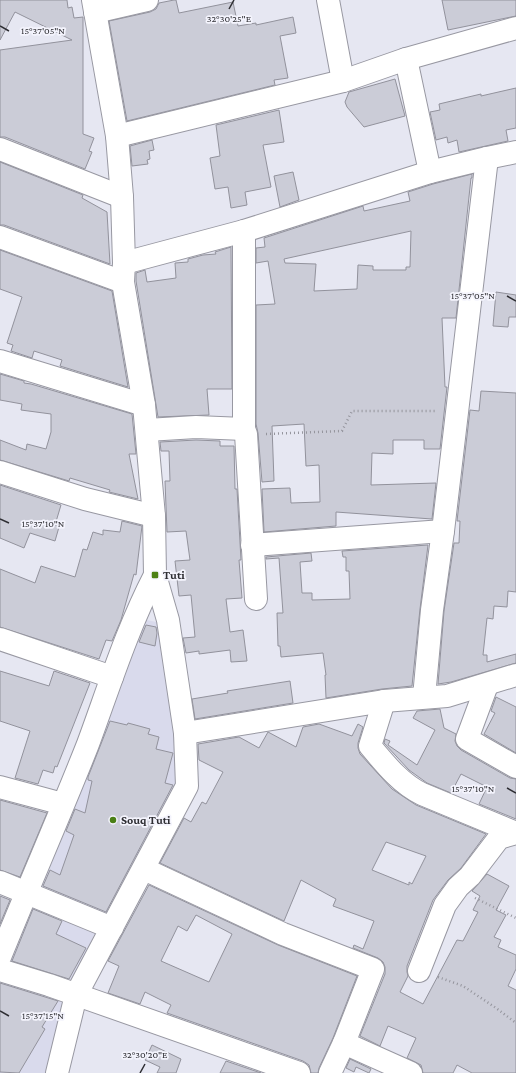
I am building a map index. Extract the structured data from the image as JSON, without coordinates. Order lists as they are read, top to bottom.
{
  "places": {
    "transit": ["Tuti"],
    "other": ["Souq Tuti"]
  },
  "coordinates": [
    "32°30'25\"E",
    "15°37'05\"N",
    "15°37'10\"N",
    "15°37'15\"N",
    "32°30'20\"E"
  ]
}
